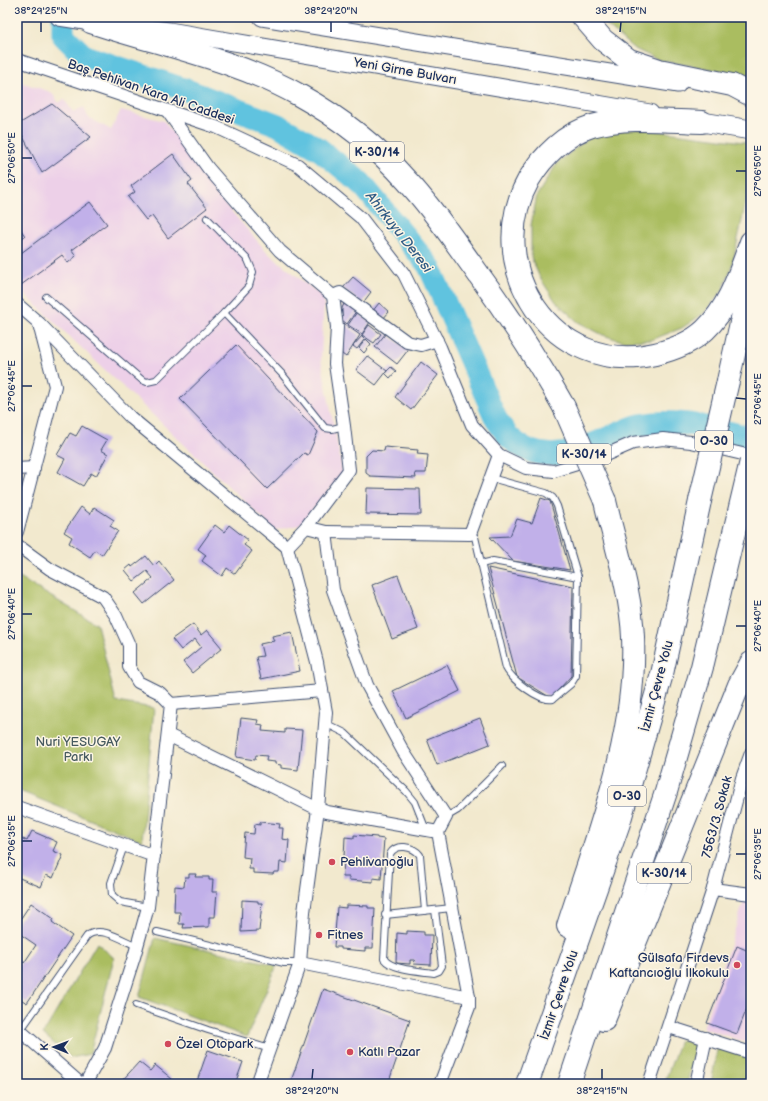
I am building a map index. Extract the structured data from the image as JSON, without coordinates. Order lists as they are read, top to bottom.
{
  "streets": {
    "highway": ["K-30/14", "O-30", "İzmir Çevre Yolu"],
    "main road": ["Yeni Girne Bulvarı"],
    "street": ["Baş Pehlivan Kara Ali Caddesi", "7563/3. Sokak"]
  },
  "crossings": [
    ["Yeni Girne Bulvarı", "K-30/14"],
    ["K-30/14", "İzmir Çevre Yolu"]
  ],
  "water": ["Ahırkuyu Deresi"],
  "parks": ["Nuri YESUGAY Parkı"],
  "places": [
    "Pehlivanoğlu",
    "Fitnes",
    "Gülsafa Firdevs Kaftancıoğlu İlkokulu",
    "Özel Otopark",
    "Katlı Pazar"
  ],
  "north": "left",
  "coordinates": [
    "38°29'25\"N",
    "38°29'20\"N",
    "38°29'15\"N",
    "27°06'50\"E",
    "27°06'45\"E",
    "27°06'40\"E",
    "27°06'35\"E"
  ]
}
